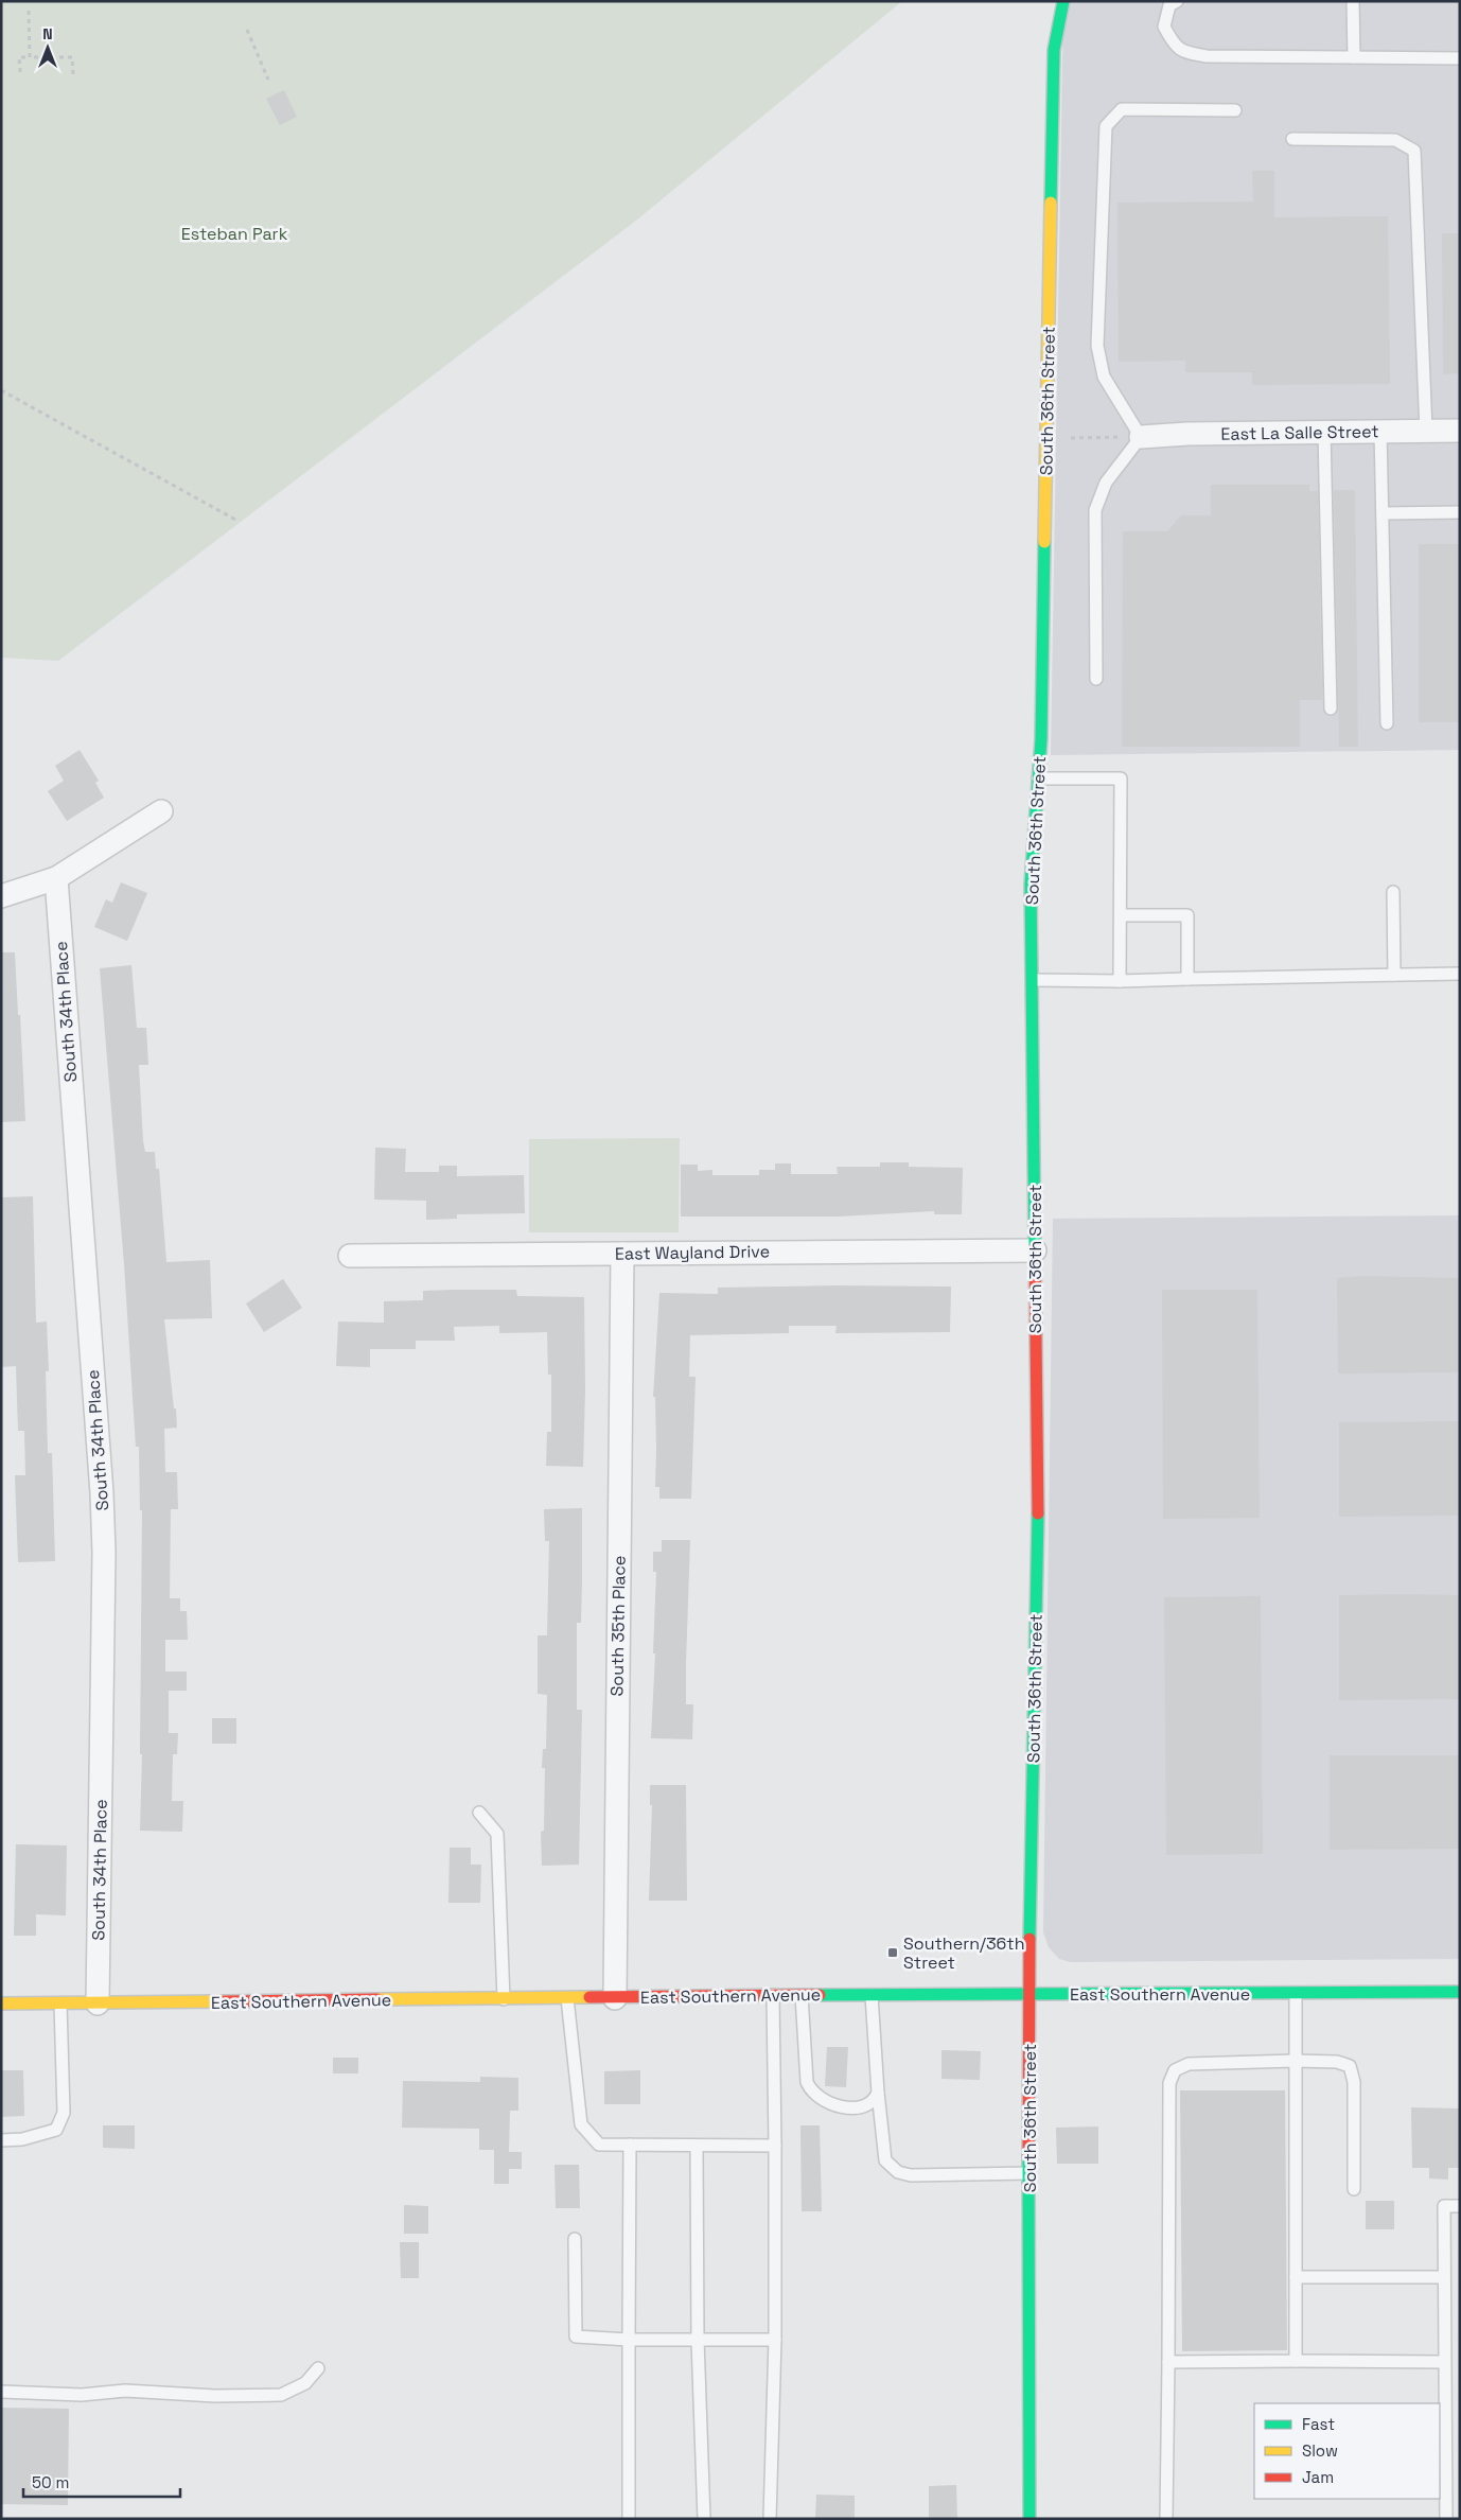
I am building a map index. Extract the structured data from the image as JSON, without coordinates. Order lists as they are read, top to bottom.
{
  "streets": {
    "street": [
      "South 36th Street",
      "East La Salle Street",
      "South 34th Place",
      "East Wayland Drive",
      "South 35th Place",
      "East Southern Avenue"
    ]
  },
  "crossings": [
    ["South 36th Street", "East Wayland Drive"],
    ["South 36th Street", "East Southern Avenue"],
    ["South 34th Place", "East Southern Avenue"],
    ["East Wayland Drive", "South 35th Place"],
    ["South 35th Place", "East Southern Avenue"]
  ],
  "parks": ["Esteban Park"],
  "places": {
    "transit": ["Southern/36th Street"]
  },
  "legend": ["Fast", "Slow", "Jam"],
  "scale_bar": "50 m",
  "north": "top"
}
